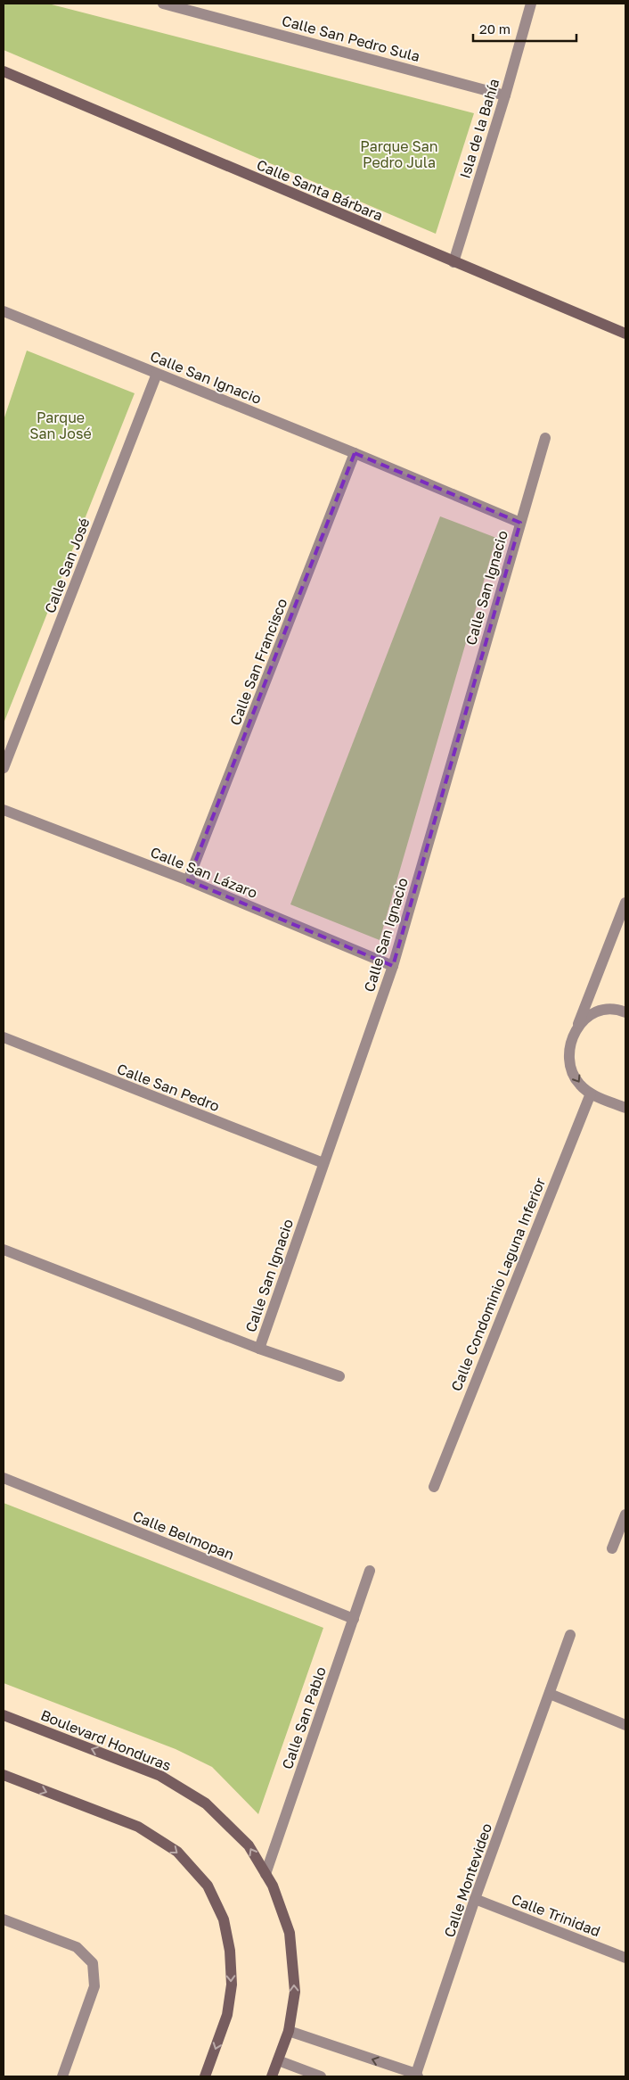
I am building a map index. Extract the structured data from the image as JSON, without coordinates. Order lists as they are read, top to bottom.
{
  "streets": {
    "street": [
      "Calle San Pedro Sula",
      "Isla de la Bahía",
      "Calle Santa Bárbara",
      "Calle San Ignacio",
      "Calle San José",
      "Calle San Francisco",
      "Calle San Lázaro",
      "Calle San Pedro",
      "Calle Condominio Laguna Inferior",
      "Calle Belmopan",
      "Calle San Pablo",
      "Boulevard Honduras",
      "Calle Montevideo",
      "Calle Trinidad"
    ]
  },
  "crossings": [
    ["Calle San Pedro Sula", "Isla de la Bahía"],
    ["Isla de la Bahía", "Calle Santa Bárbara"],
    ["Calle San Ignacio", "Calle San José"],
    ["Calle San Ignacio", "Calle San Francisco"],
    ["Calle San Ignacio", "Calle San Lázaro"],
    ["Calle San Ignacio", "Calle San Pedro"],
    ["Calle San Francisco", "Calle San Lázaro"],
    ["Calle Belmopan", "Calle San Pablo"],
    ["Calle San Pablo", "Boulevard Honduras"],
    ["Calle Montevideo", "Calle Trinidad"]
  ],
  "one_way": ["Boulevard Honduras"],
  "parks": ["Parque San Pedro Jula", "Parque San José"],
  "scale_bar": "20 m"
}
